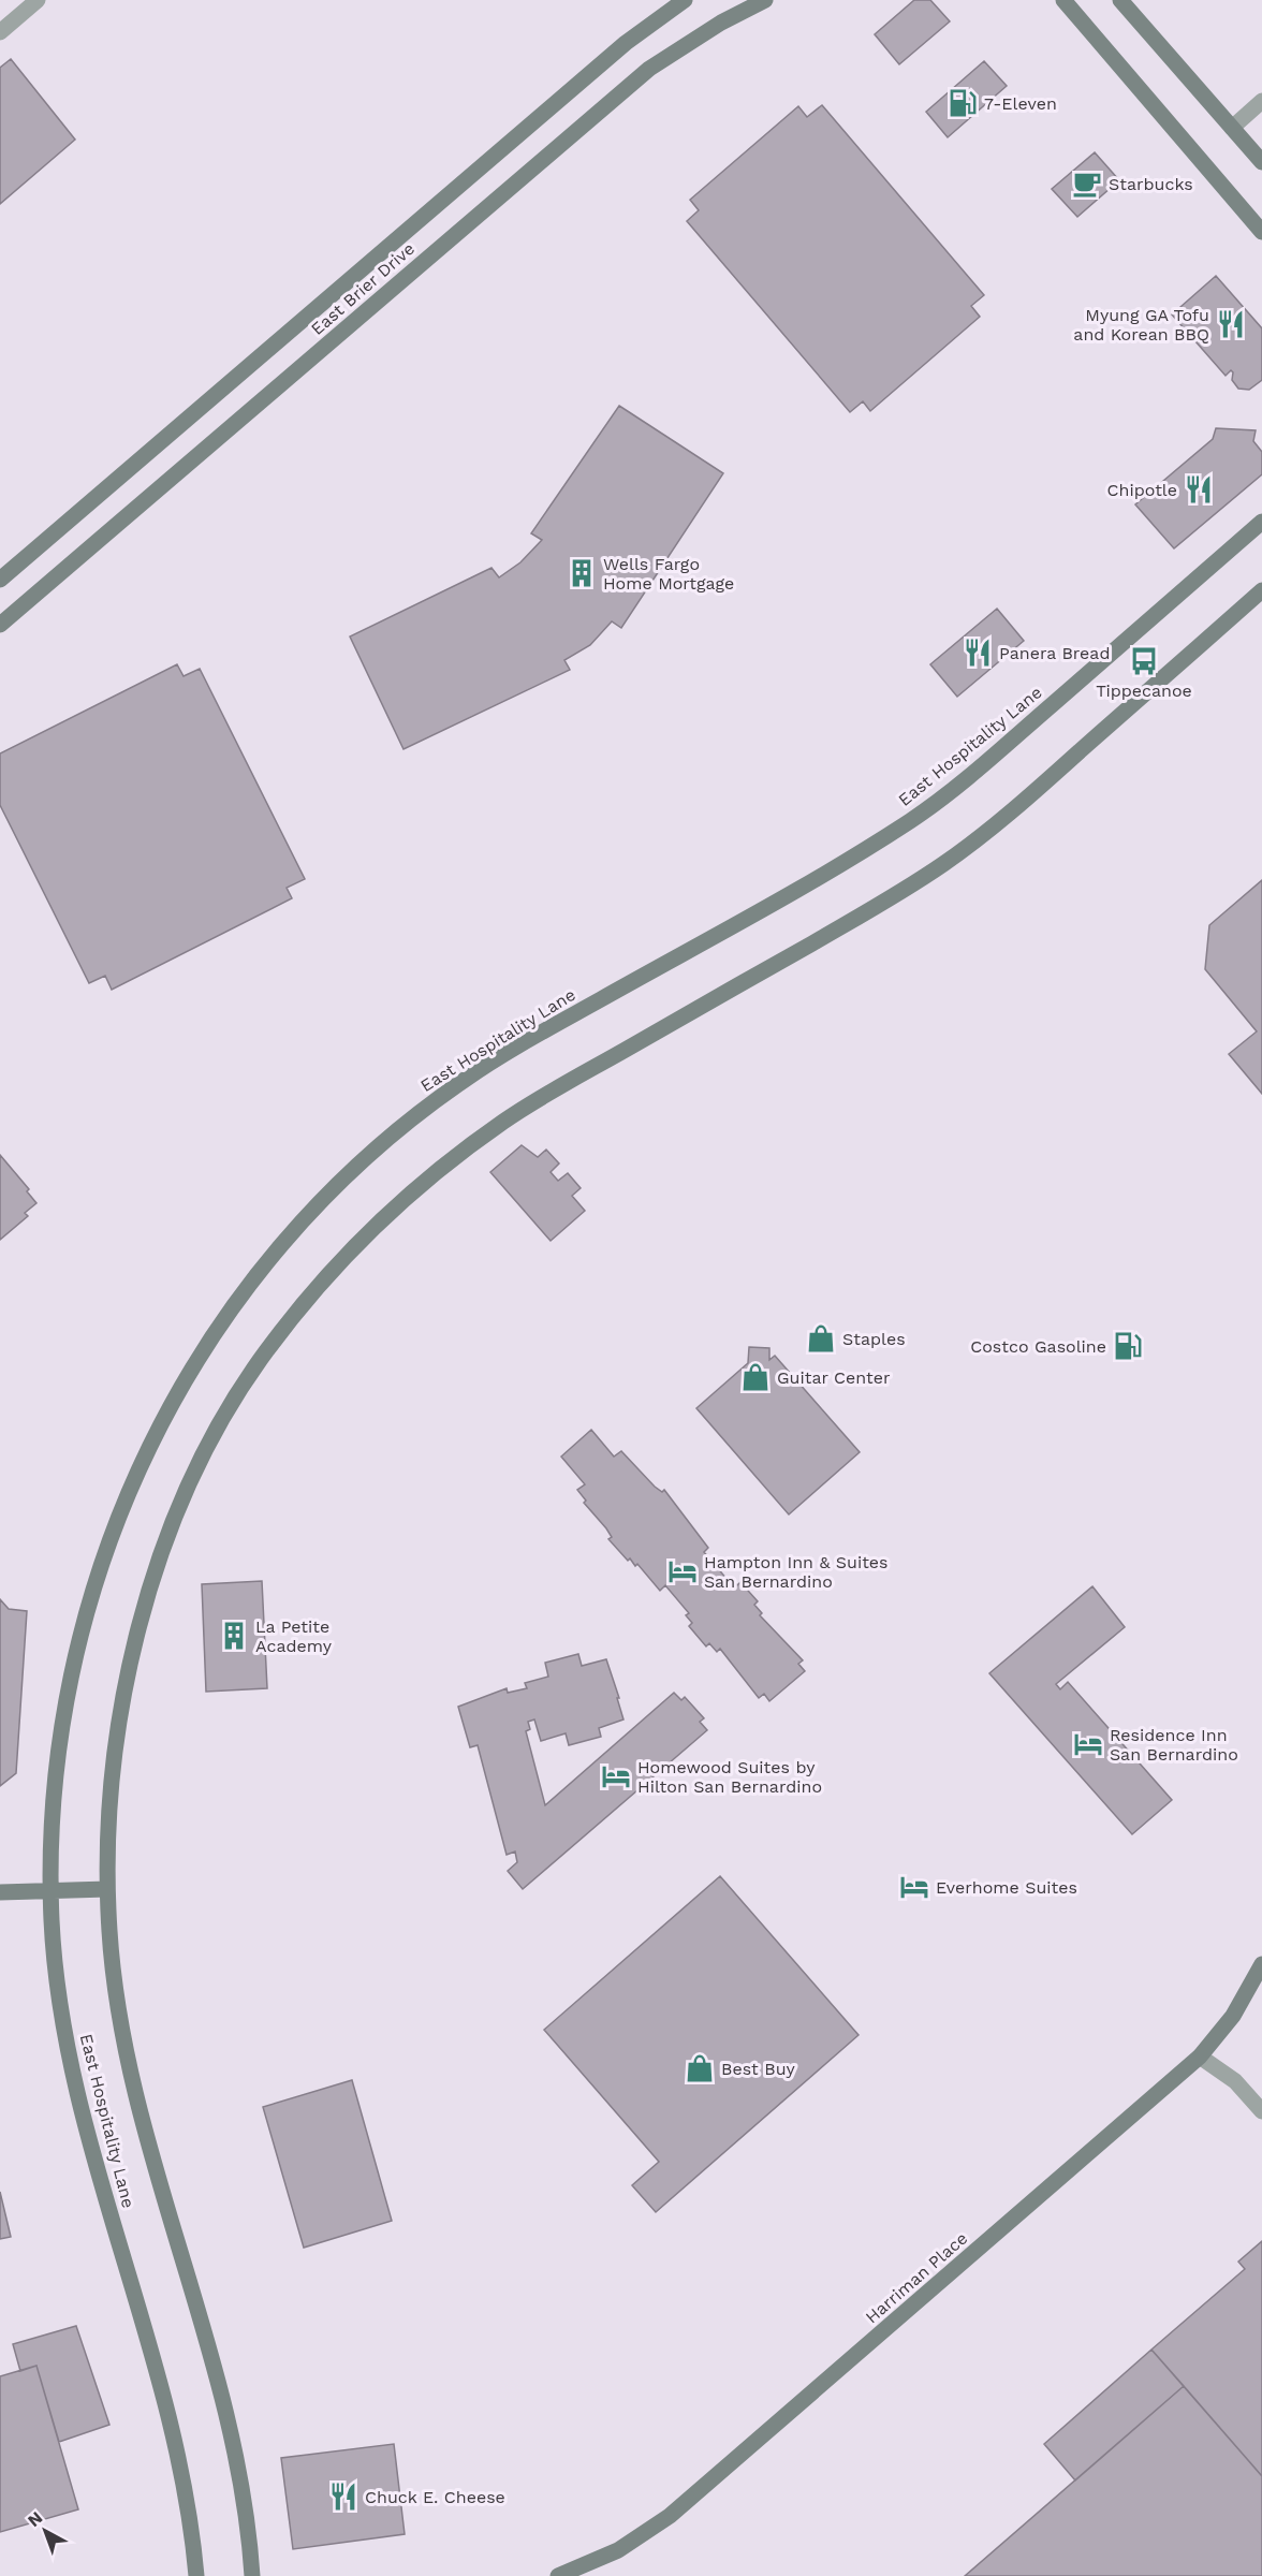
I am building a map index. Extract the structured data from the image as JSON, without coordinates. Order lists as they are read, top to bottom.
{
  "streets": {
    "main road": ["East Brier Drive", "East Hospitality Lane", "Harriman Place"]
  },
  "places": {
    "fuel station": ["7-Eleven", "Costco Gasoline"],
    "cafe": ["Starbucks"],
    "restaurant": [
      "Myung GA Tofu and Korean BBQ",
      "Chipotle",
      "Panera Bread",
      "Chuck E. Cheese"
    ],
    "building": ["Wells Fargo Home Mortgage", "La Petite Academy"],
    "bus stop": ["Tippecanoe"],
    "shop": ["Staples", "Guitar Center", "Best Buy"],
    "hotel": [
      "Hampton Inn & Suites San Bernardino",
      "Residence Inn San Bernardino",
      "Homewood Suites by Hilton San Bernardino",
      "Everhome Suites"
    ]
  },
  "north": "top left"
}
